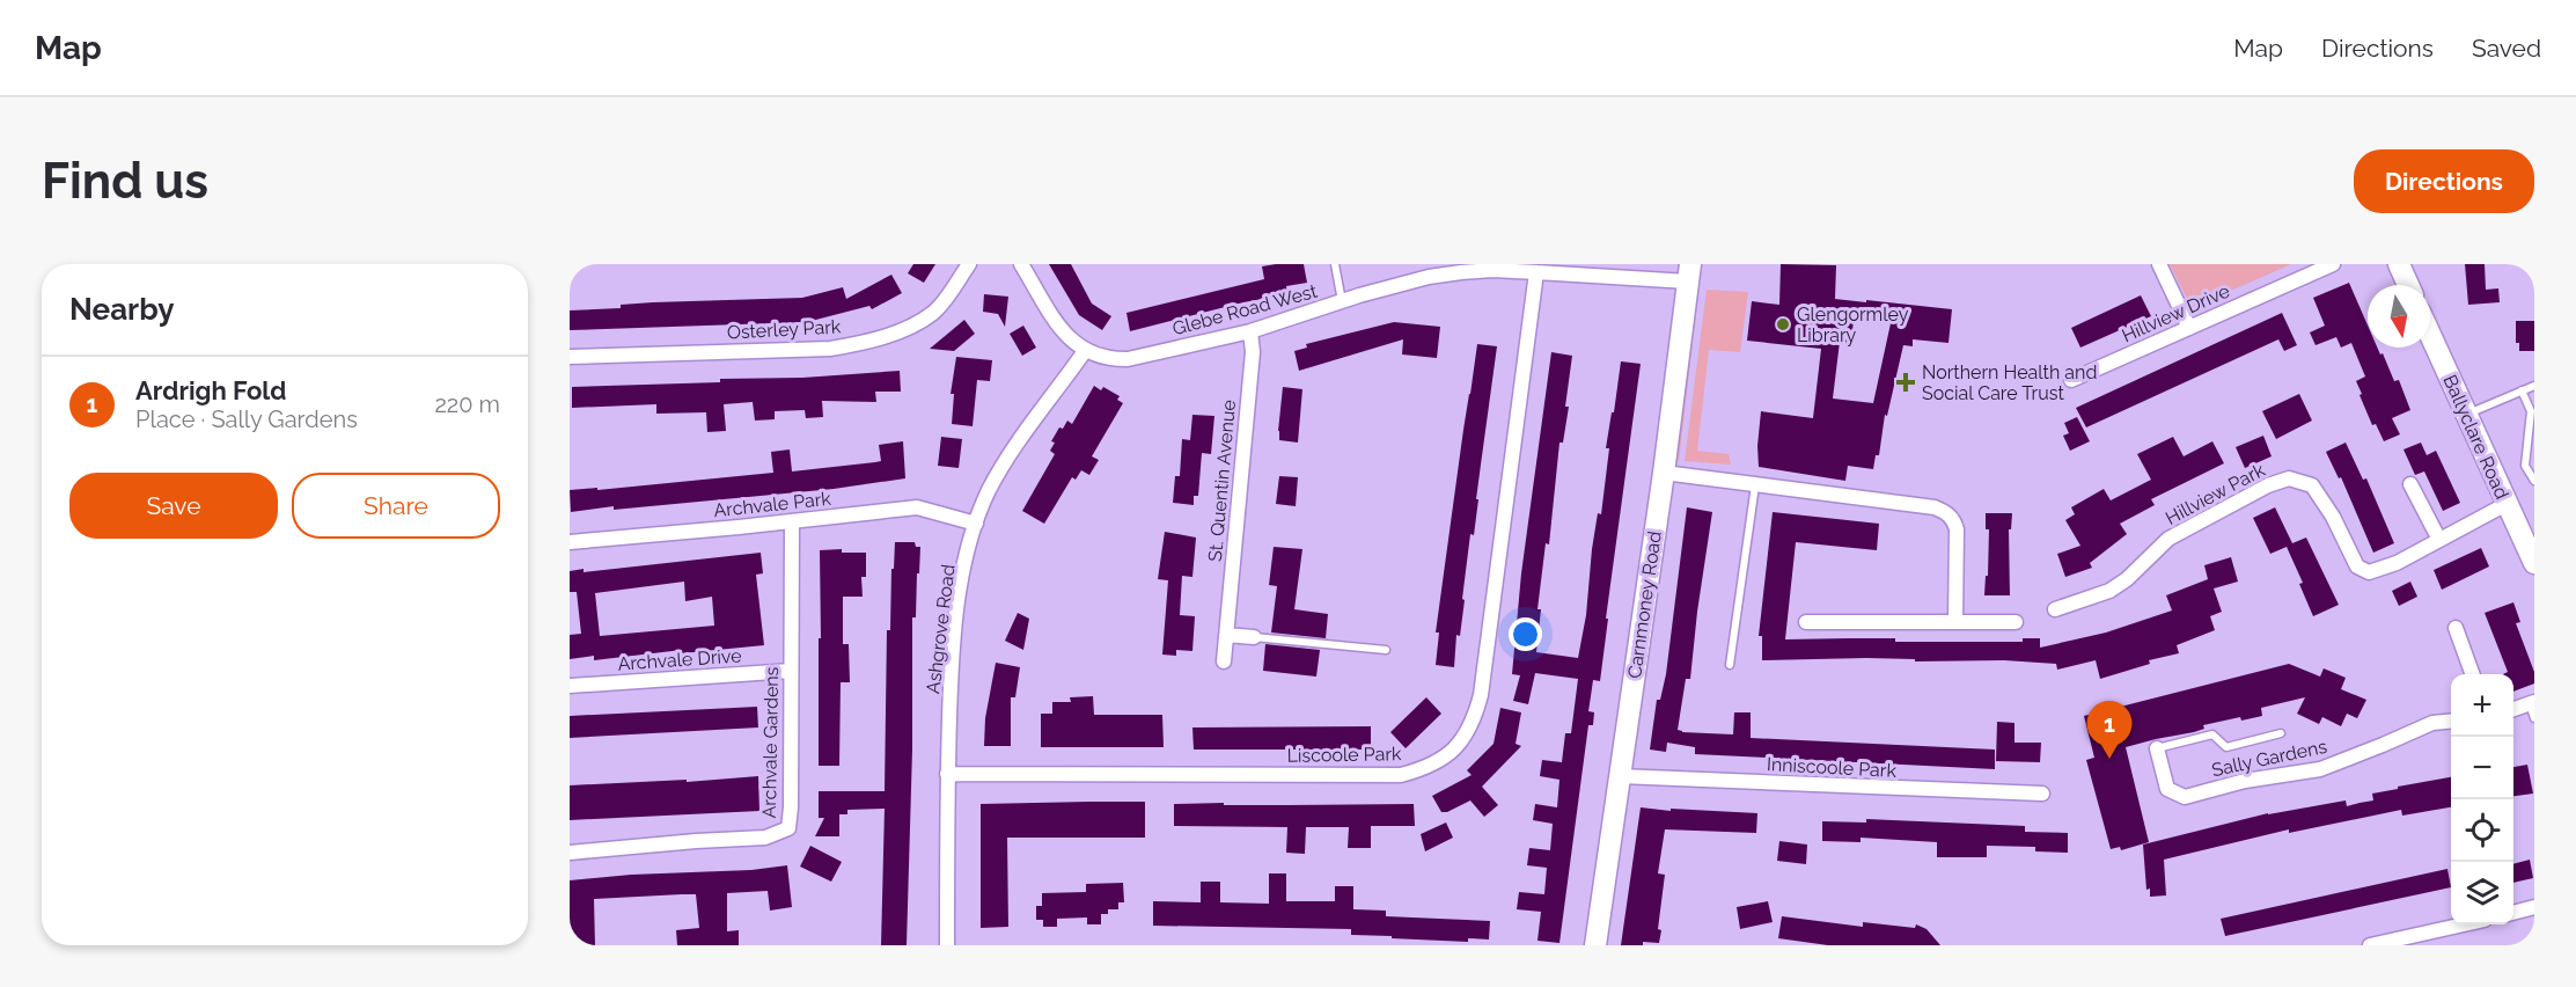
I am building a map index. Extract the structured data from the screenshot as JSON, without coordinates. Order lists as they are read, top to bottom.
{
  "streets": {
    "street": [
      "Glebe Road West",
      "Hillview Drive",
      "Osterley Park",
      "Ballyclare Road",
      "St. Quentin Avenue",
      "Hillview Park",
      "Archvale Park",
      "Carnmoney Road",
      "Ashgrove Road",
      "Archvale Drive",
      "Archvale Gardens",
      "Liscoole Park",
      "Sally Gardens",
      "Inniscoole Park"
    ]
  },
  "crossings": [
    ["Glebe Road West", "St. Quentin Avenue"],
    ["Glebe Road West", "Carnmoney Road"],
    ["Glebe Road West", "Ashgrove Road"],
    ["Glebe Road West", "Liscoole Park"],
    ["Ballyclare Road", "Hillview Park"],
    ["Archvale Park", "Ashgrove Road"],
    ["Archvale Park", "Archvale Gardens"],
    ["Carnmoney Road", "Inniscoole Park"],
    ["Ashgrove Road", "Liscoole Park"],
    ["Archvale Drive", "Archvale Gardens"]
  ],
  "places": {
    "other": ["Glengormley Library"],
    "health": ["Northern Health and Social Care Trust"]
  },
  "north": "bottom",
  "page": {
    "header": "Map",
    "nav": ["Map", "Directions", "Saved"],
    "buttons": [
      "Directions",
      ["Save", "Share"]
    ],
    "title": "Find us",
    "heading": "Nearby",
    "list": [
      {
        "mark": "1",
        "name": "Ardrigh Fold",
        "note": "Place · Sally Gardens",
        "value": "220 m"
      }
    ],
    "map_buttons": ["+", "−"],
    "pins": "1"
  }
}
